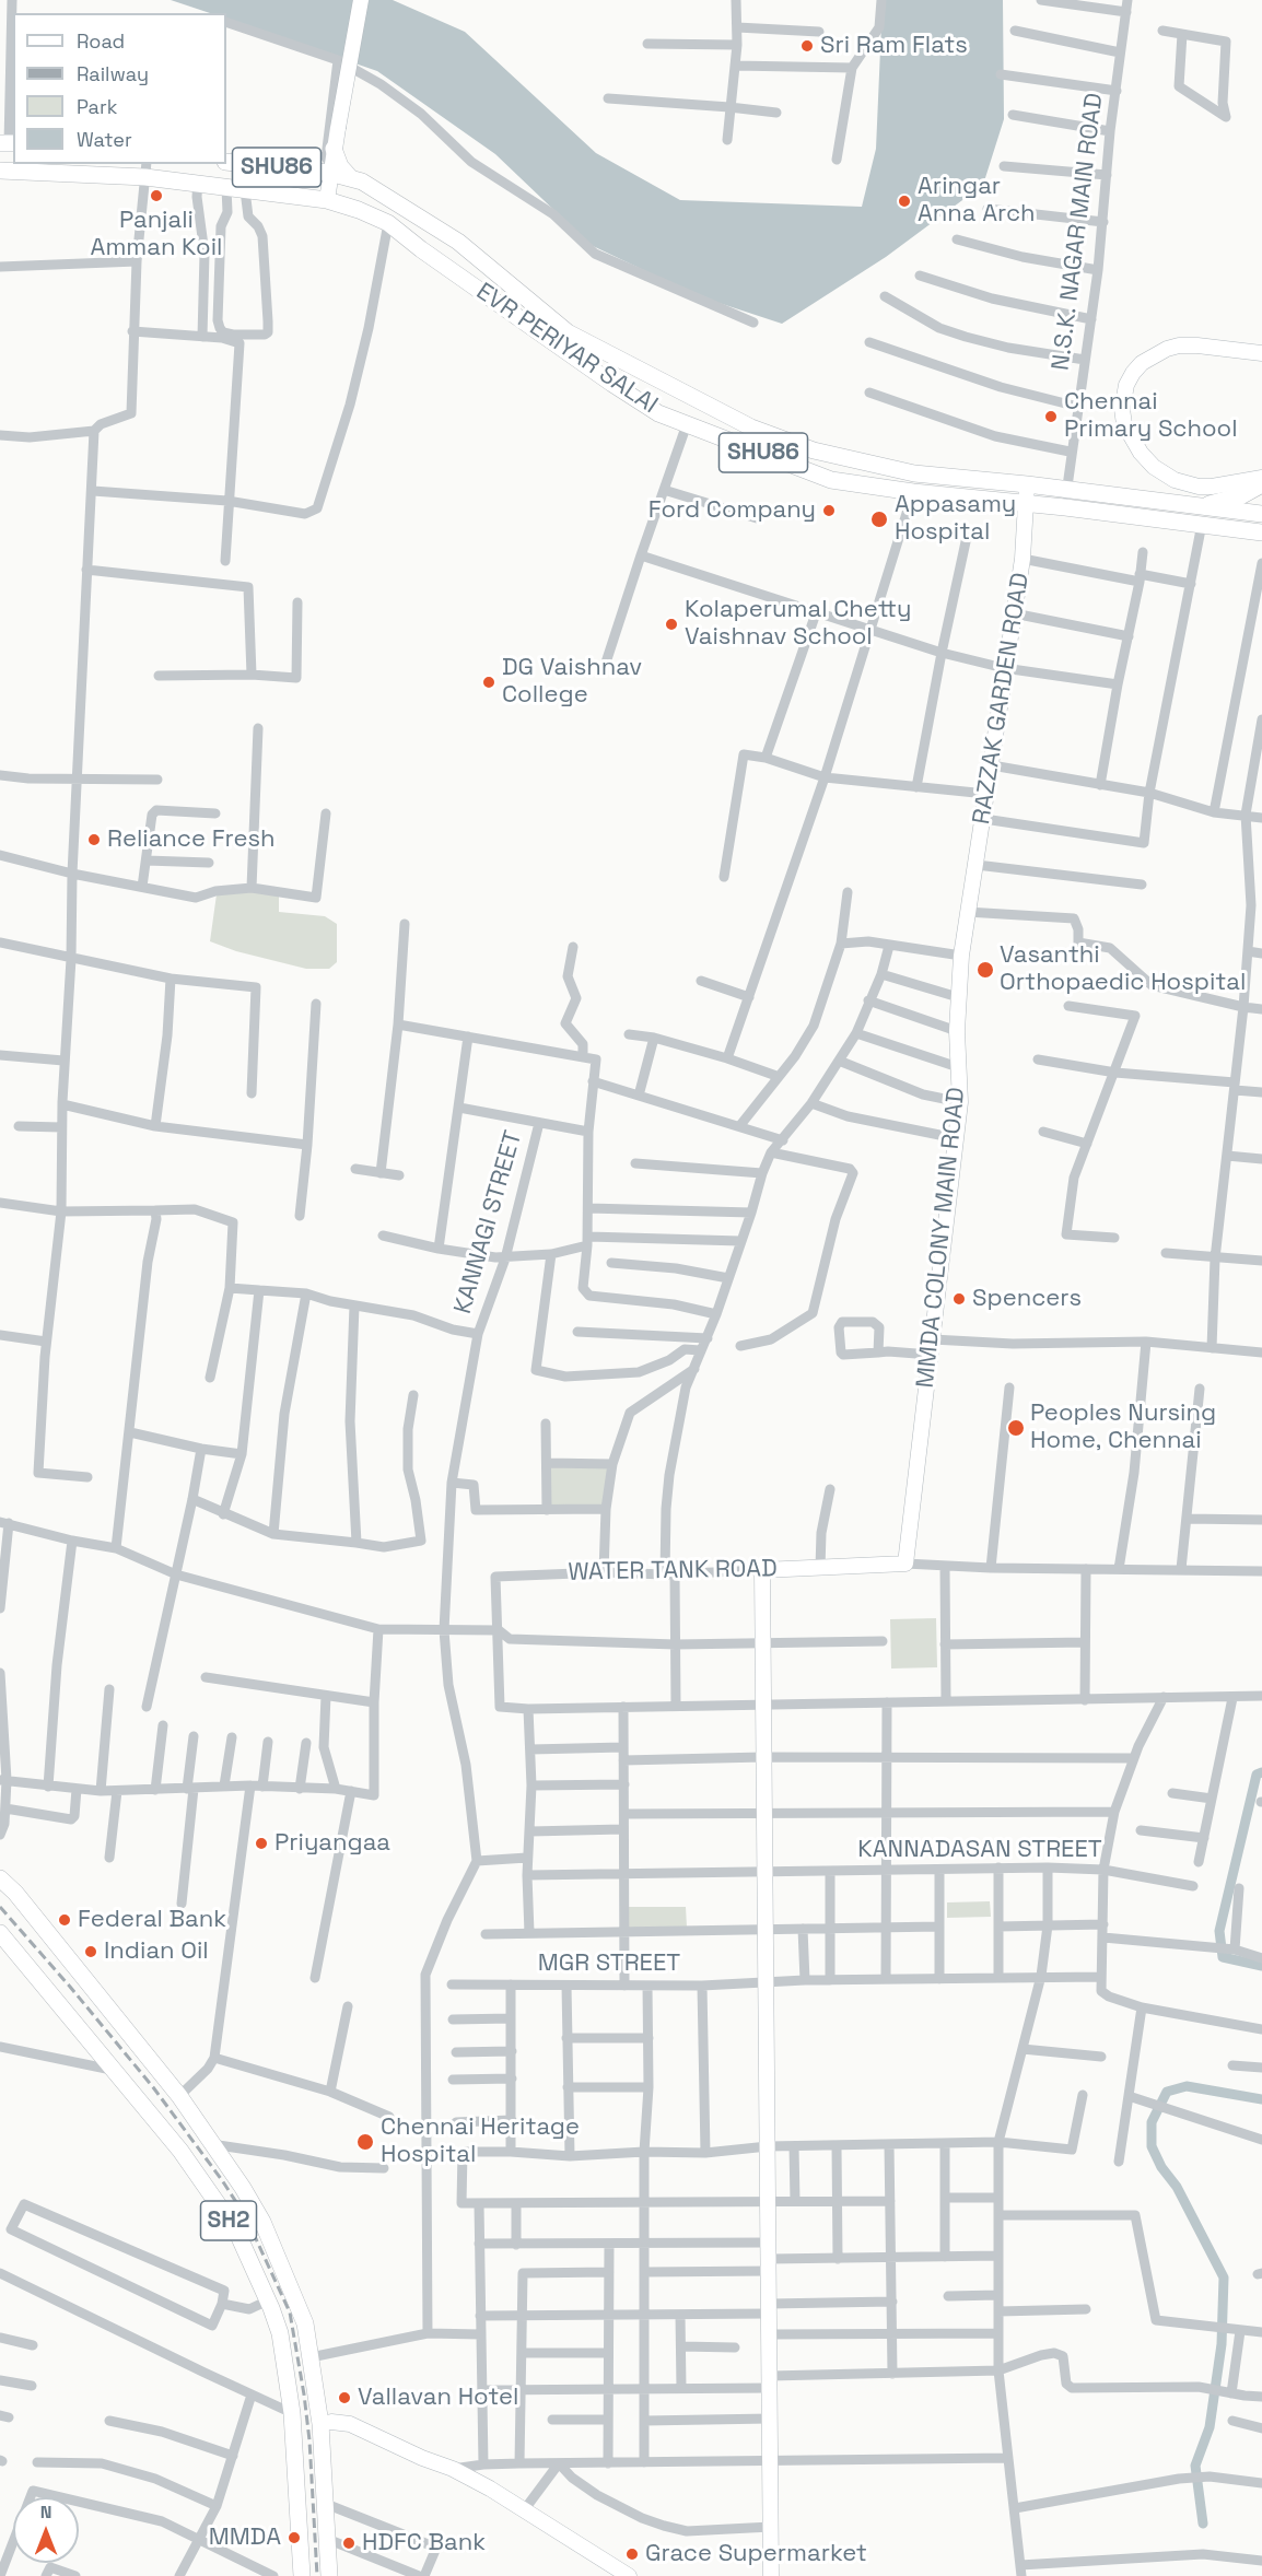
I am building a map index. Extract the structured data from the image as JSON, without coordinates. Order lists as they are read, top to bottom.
{
  "streets": {
    "main road": ["SHU86", "EVR PERIYAR SALAI", "SH2"],
    "street": [
      "N.S.K. NAGAR MAIN ROAD",
      "RAZZAK GARDEN ROAD",
      "KANNAGI STREET",
      "MMDA COLONY MAIN ROAD",
      "WATER TANK ROAD",
      "KANNADASAN STREET",
      "MGR STREET"
    ]
  },
  "crossings": [
    ["N.S.K. NAGAR MAIN ROAD", "EVR PERIYAR SALAI"],
    ["EVR PERIYAR SALAI", "RAZZAK GARDEN ROAD"],
    ["RAZZAK GARDEN ROAD", "MMDA COLONY MAIN ROAD"],
    ["MMDA COLONY MAIN ROAD", "WATER TANK ROAD"]
  ],
  "places": [
    "Sri Ram Flats",
    "Panjali Amman Koil",
    "Aringar Anna Arch",
    "Chennai Primary School",
    "Ford Company",
    "Appasamy Hospital",
    "Kolaperumal Chetty Vaishnav School",
    "DG Vaishnav College",
    "Reliance Fresh",
    "Vasanthi Orthopaedic Hospital",
    "Spencers",
    "Peoples Nursing Home, Chennai",
    "Priyangaa",
    "Federal Bank",
    "Indian Oil",
    "Chennai Heritage Hospital",
    "Vallavan Hotel",
    "MMDA",
    "HDFC Bank",
    "Grace Supermarket"
  ],
  "legend": [
    "Road",
    "Railway",
    "Park",
    "Water"
  ],
  "north": "top"
}
